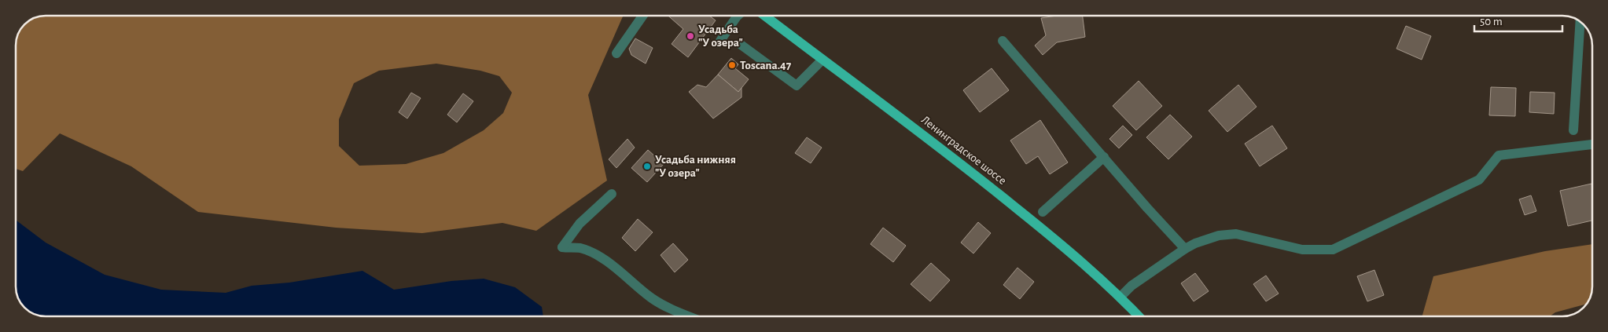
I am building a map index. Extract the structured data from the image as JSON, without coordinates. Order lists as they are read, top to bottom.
{
  "streets": {
    "main road": ["Ленинградское шоссе"]
  },
  "places": ["Усадьба \"У озера\"", "Toscana.47", "Усадьба нижняя \"У озера\""],
  "scale_bar": "50 m"
}
